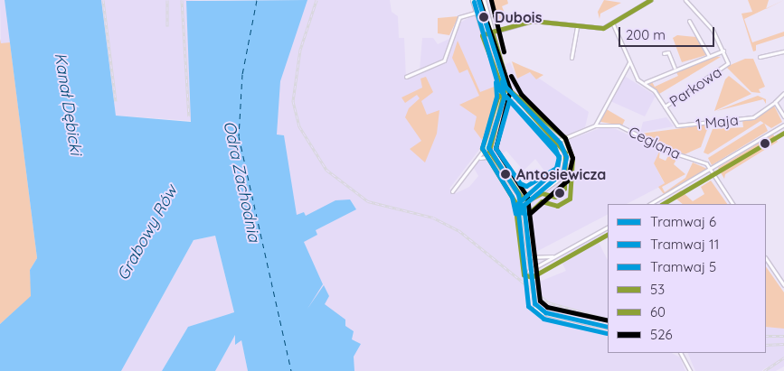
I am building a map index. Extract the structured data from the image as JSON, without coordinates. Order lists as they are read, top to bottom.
{
  "streets": {
    "street": ["Parkowa", "1 Maja", "Ceglana"]
  },
  "crossings": [
    ["Parkowa", "1 Maja"],
    ["1 Maja", "Ceglana"]
  ],
  "water": ["Kanał Dębicki", "Odra Zachodnia", "Grabowy Rów"],
  "places": ["Dubois", "Antosiewicza"],
  "lines": [
    "tram line 6",
    "transit line 53",
    "transit line 526",
    "tram line 11",
    "transit line 60",
    "tram line 5"
  ],
  "legend": [
    "Tramwaj 6",
    "Tramwaj 11",
    "Tramwaj 5",
    "53",
    "60",
    "526"
  ],
  "scale_bar": "200 m"
}
